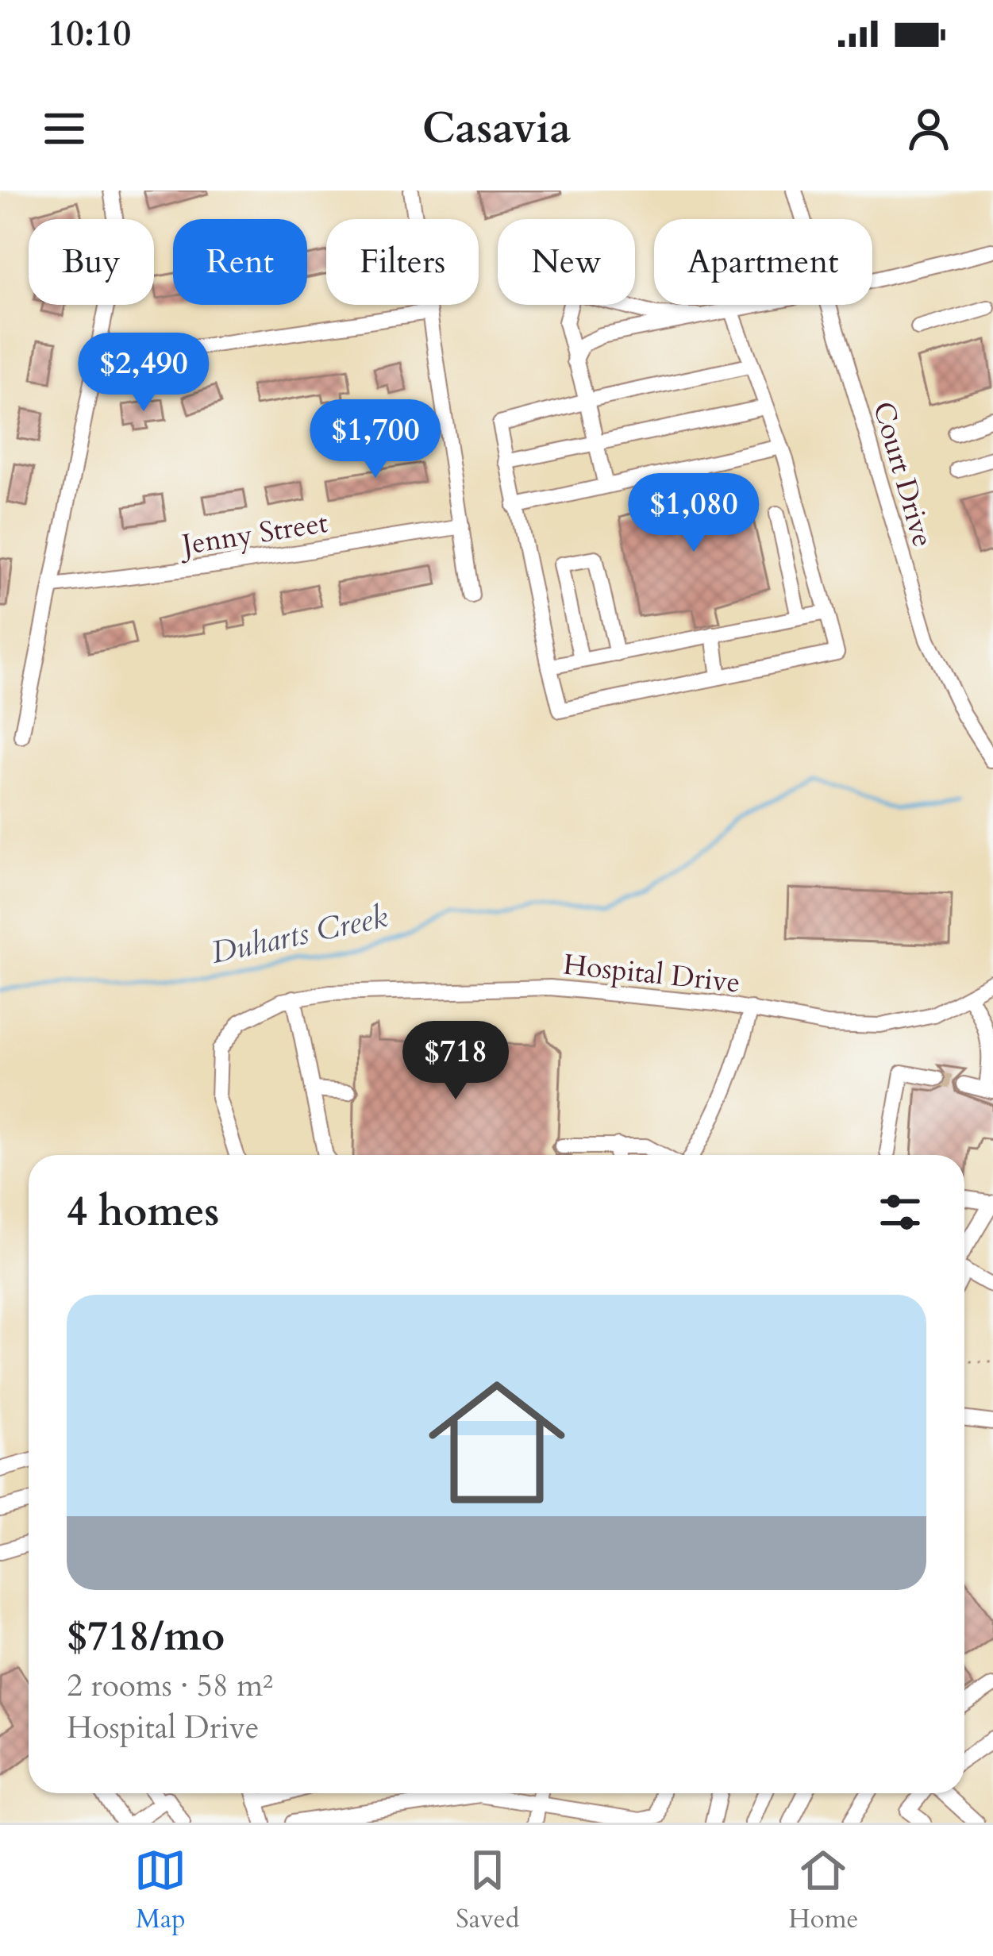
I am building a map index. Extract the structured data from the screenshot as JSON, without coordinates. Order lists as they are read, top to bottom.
{
  "streets": {
    "street": ["Court Drive", "Jenny Street", "Hospital Drive"]
  },
  "water": ["Duharts Creek"],
  "page": {
    "status": "10:10",
    "header": "Casavia",
    "chip": [
      "Buy",
      "Rent",
      "Filters",
      "New",
      "Apartment"
    ],
    "price": [
      "$2,490",
      "$1,700",
      "$1,080",
      "$718"
    ],
    "heading": "4 homes",
    "list": [
      {
        "name": "$718/mo",
        "note": "2 rooms · 58 m² · Hospital Drive"
      }
    ],
    "tabs": ["Map", "Saved", "Home"]
  }
}
